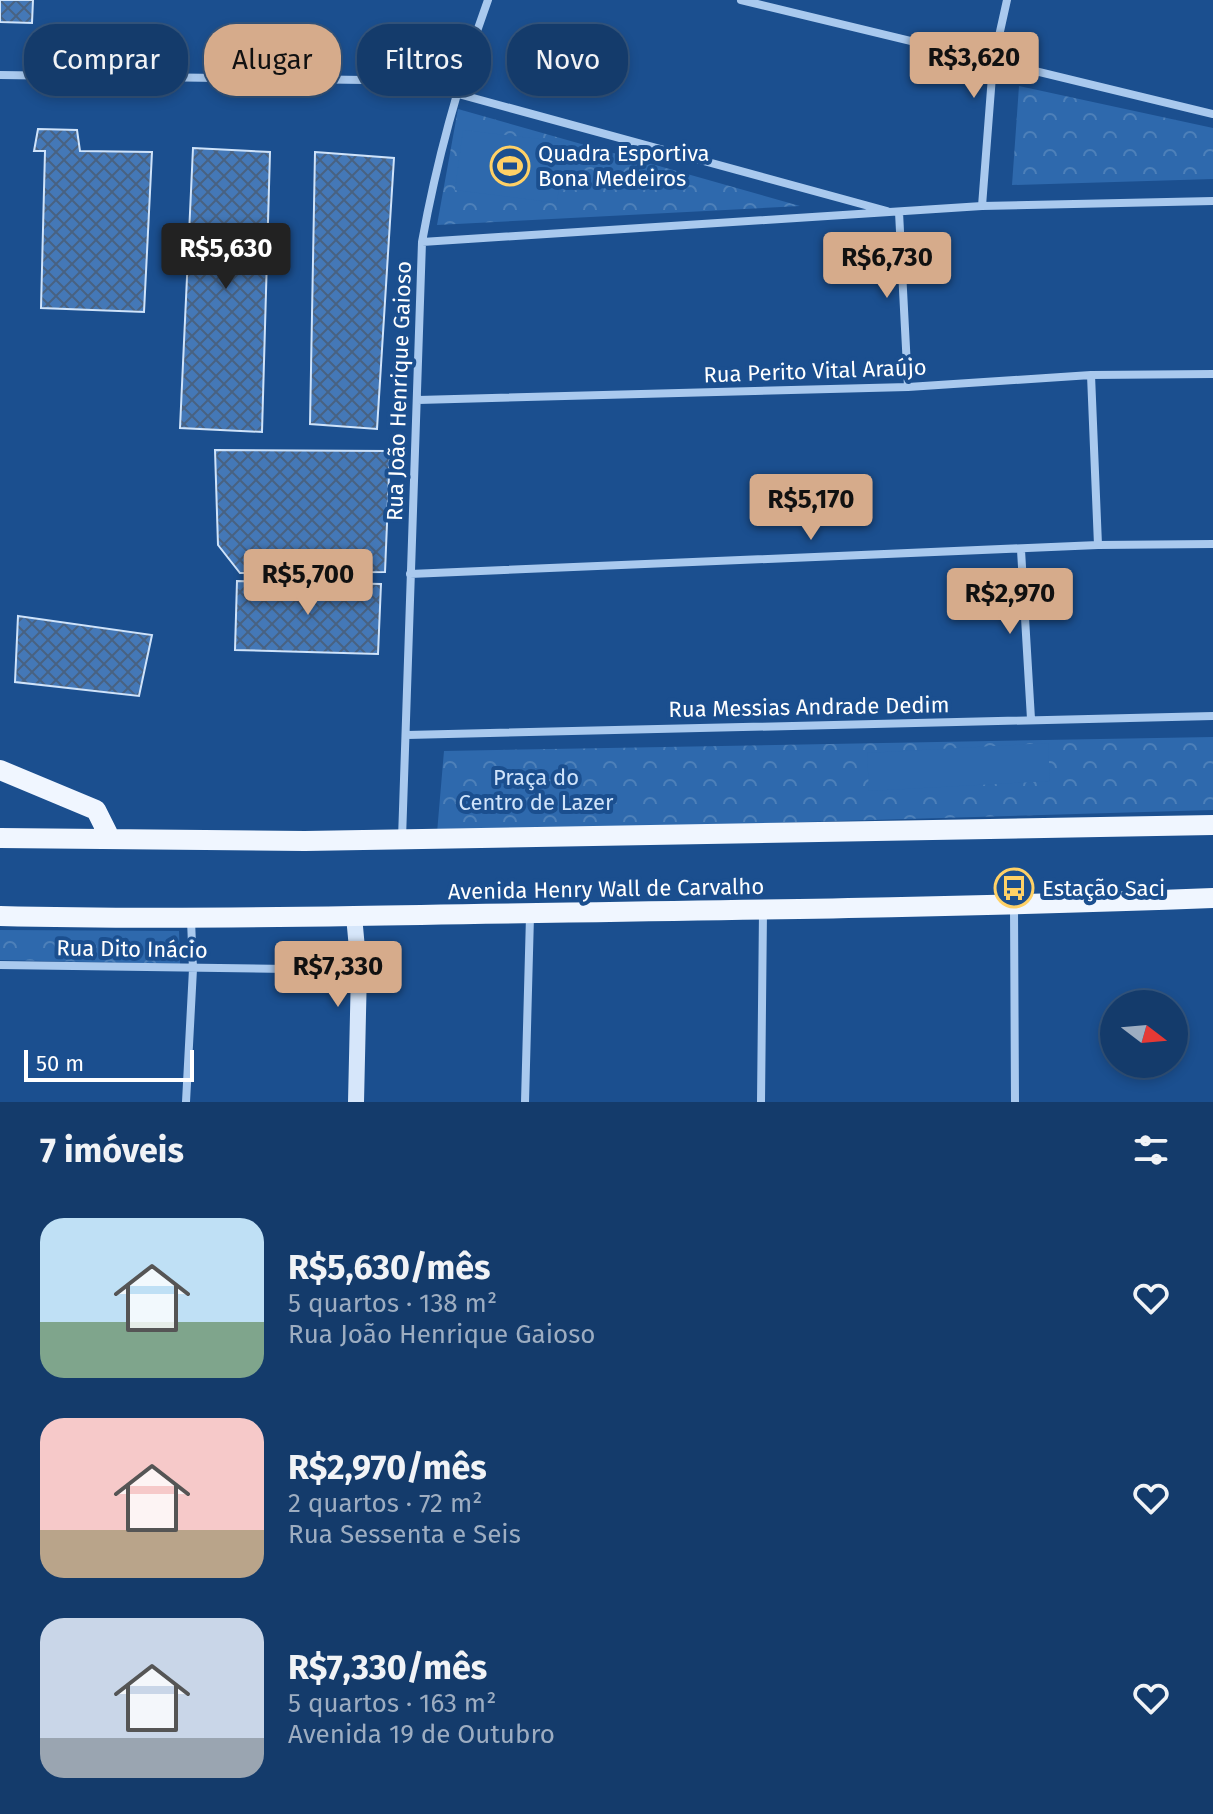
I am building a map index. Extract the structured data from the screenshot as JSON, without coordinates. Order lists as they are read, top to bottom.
{
  "streets": {
    "main road": ["Avenida Henry Wall de Carvalho"],
    "street": [
      "Rua Perito Vital Araújo",
      "Rua João Henrique Gaioso",
      "Rua Messias Andrade Dedim",
      "Rua Dito Inácio"
    ]
  },
  "crossings": [
    ["Rua Perito Vital Araújo", "Rua João Henrique Gaioso"],
    ["Rua João Henrique Gaioso", "Rua Messias Andrade Dedim"]
  ],
  "parks": ["Praça do Centro de Lazer"],
  "places": {
    "sports": ["Quadra Esportiva Bona Medeiros"],
    "bus stop": ["Estação Saci"]
  },
  "scale_bar": "50 m",
  "north": "right",
  "page": {
    "chip": [
      "Comprar",
      "Alugar",
      "Filtros",
      "Novo"
    ],
    "price": [
      "R$3,620",
      "R$5,630",
      "R$6,730",
      "R$5,170",
      "R$5,700",
      "R$2,970",
      "R$7,330"
    ],
    "scale": "50 m",
    "heading": "7 imóveis",
    "list": [
      {
        "name": "R$5,630/mês",
        "note": "5 quartos · 138 m² · Rua João Henrique Gaioso"
      },
      {
        "name": "R$2,970/mês",
        "note": "2 quartos · 72 m² · Rua Sessenta e Seis"
      },
      {
        "name": "R$7,330/mês",
        "note": "5 quartos · 163 m² · Avenida 19 de Outubro"
      }
    ]
  }
}
